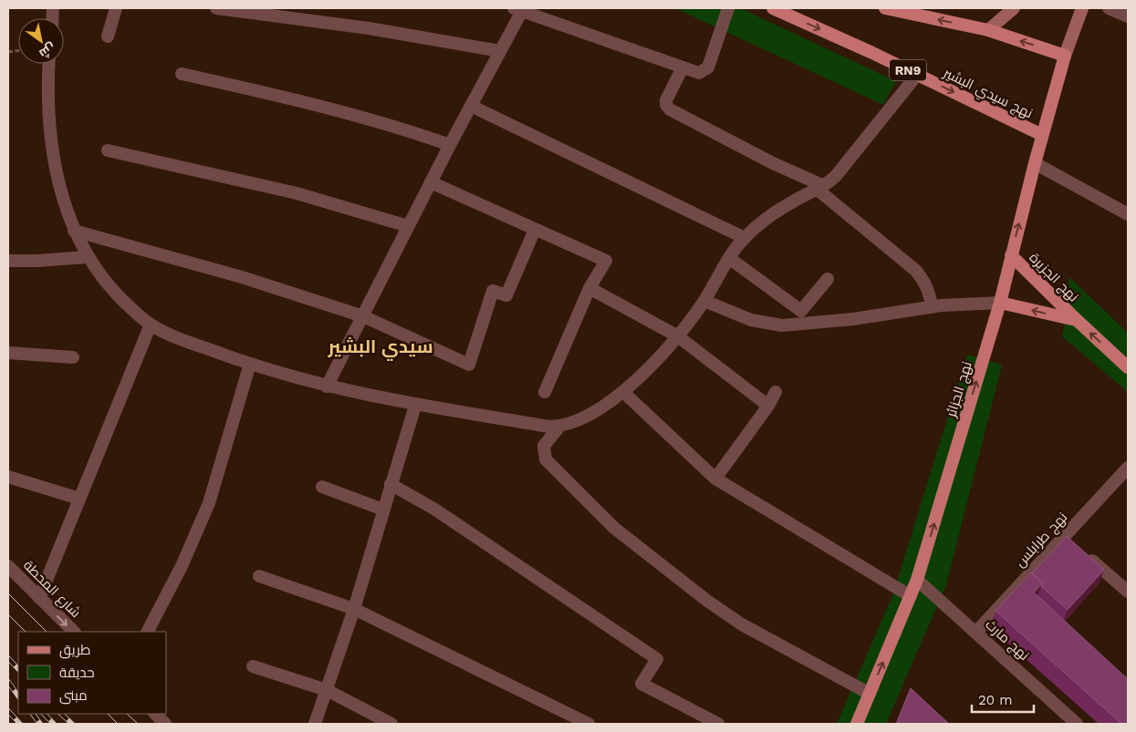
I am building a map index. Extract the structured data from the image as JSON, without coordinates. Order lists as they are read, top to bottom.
{
  "streets": {
    "main road": [
      "RN9",
      "نهج سيدي البشير",
      "نهج الجزيرة",
      "نهج الجزائر"
    ],
    "street": ["نهج طرابلس", "شارع المحطة", "نهج مارث"]
  },
  "crossings": [
    ["نهج سيدي البشير", "نهج الجزائر"],
    ["نهج الجزيرة", "نهج الجزائر"],
    ["نهج الجزائر", "نهج مارث"],
    ["نهج طرابلس", "نهج مارث"]
  ],
  "one_way": ["نهج الجزائر", "شارع المحطة"],
  "districts": ["سيدي البشير"],
  "legend": ["طريق", "حديقة", "مبنى"],
  "scale_bar": "20 m",
  "north": "bottom right"
}
